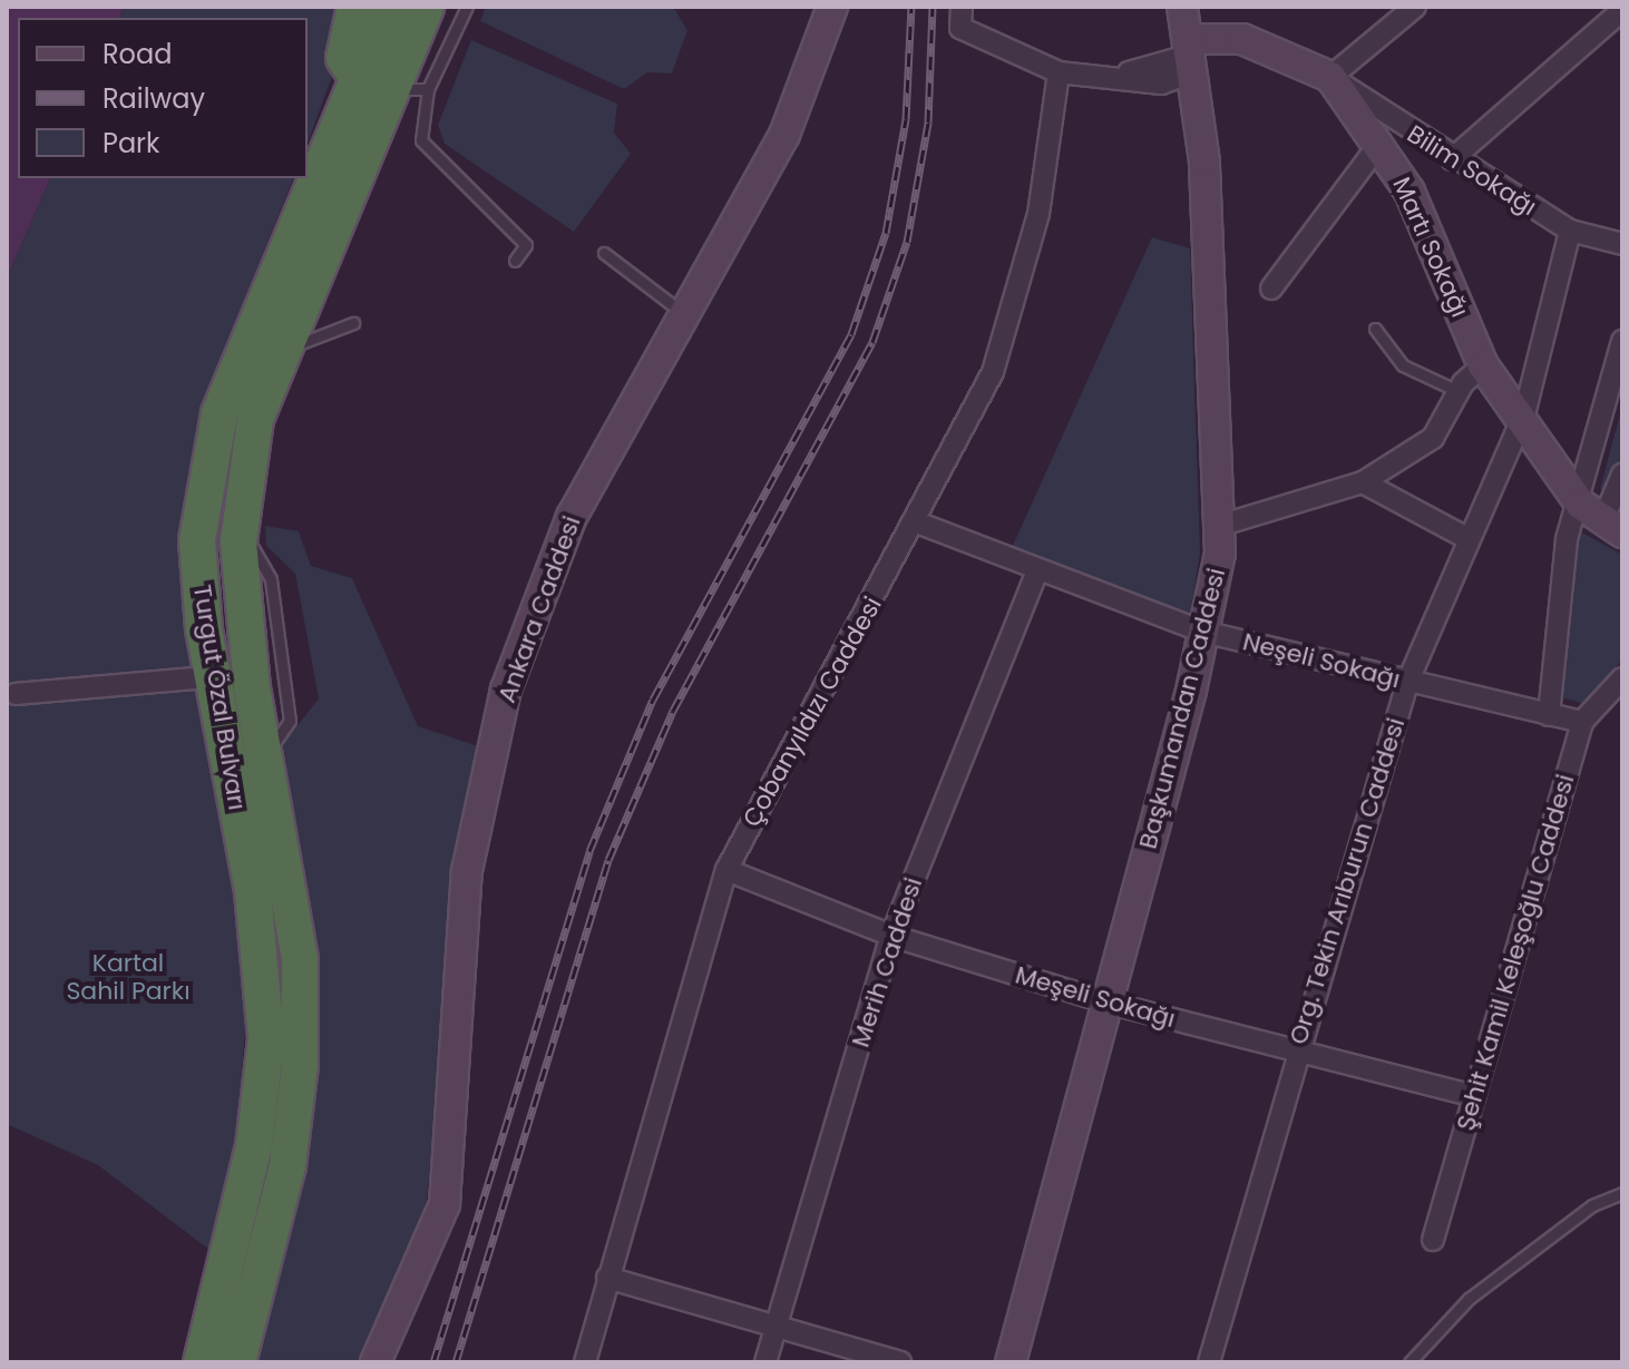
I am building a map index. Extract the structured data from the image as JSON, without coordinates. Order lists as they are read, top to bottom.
{
  "streets": {
    "highway": ["Turgut Özal Bulvarı"],
    "street": [
      "Bilim Sokağı",
      "Martı Sokağı",
      "Ankara Caddesi",
      "Neşeli Sokağı",
      "Başkumandan Caddesi",
      "Çobanyıldızı Caddesi",
      "Org. Tekin Arıburun Caddesi",
      "Şehit Kamil Keleşoğlu Caddesi",
      "Merih Caddesi",
      "Meşeli Sokağı"
    ]
  },
  "crossings": [
    ["Bilim Sokağı", "Martı Sokağı"],
    ["Bilim Sokağı", "Org. Tekin Arıburun Caddesi"],
    ["Martı Sokağı", "Başkumandan Caddesi"],
    ["Martı Sokağı", "Org. Tekin Arıburun Caddesi"],
    ["Neşeli Sokağı", "Başkumandan Caddesi"],
    ["Neşeli Sokağı", "Çobanyıldızı Caddesi"],
    ["Neşeli Sokağı", "Org. Tekin Arıburun Caddesi"],
    ["Neşeli Sokağı", "Şehit Kamil Keleşoğlu Caddesi"],
    ["Neşeli Sokağı", "Merih Caddesi"],
    ["Başkumandan Caddesi", "Meşeli Sokağı"],
    ["Çobanyıldızı Caddesi", "Meşeli Sokağı"],
    ["Org. Tekin Arıburun Caddesi", "Meşeli Sokağı"],
    ["Şehit Kamil Keleşoğlu Caddesi", "Meşeli Sokağı"],
    ["Merih Caddesi", "Meşeli Sokağı"]
  ],
  "parks": ["Kartal Sahil Parkı"],
  "legend": ["Road", "Railway", "Park"]
}
